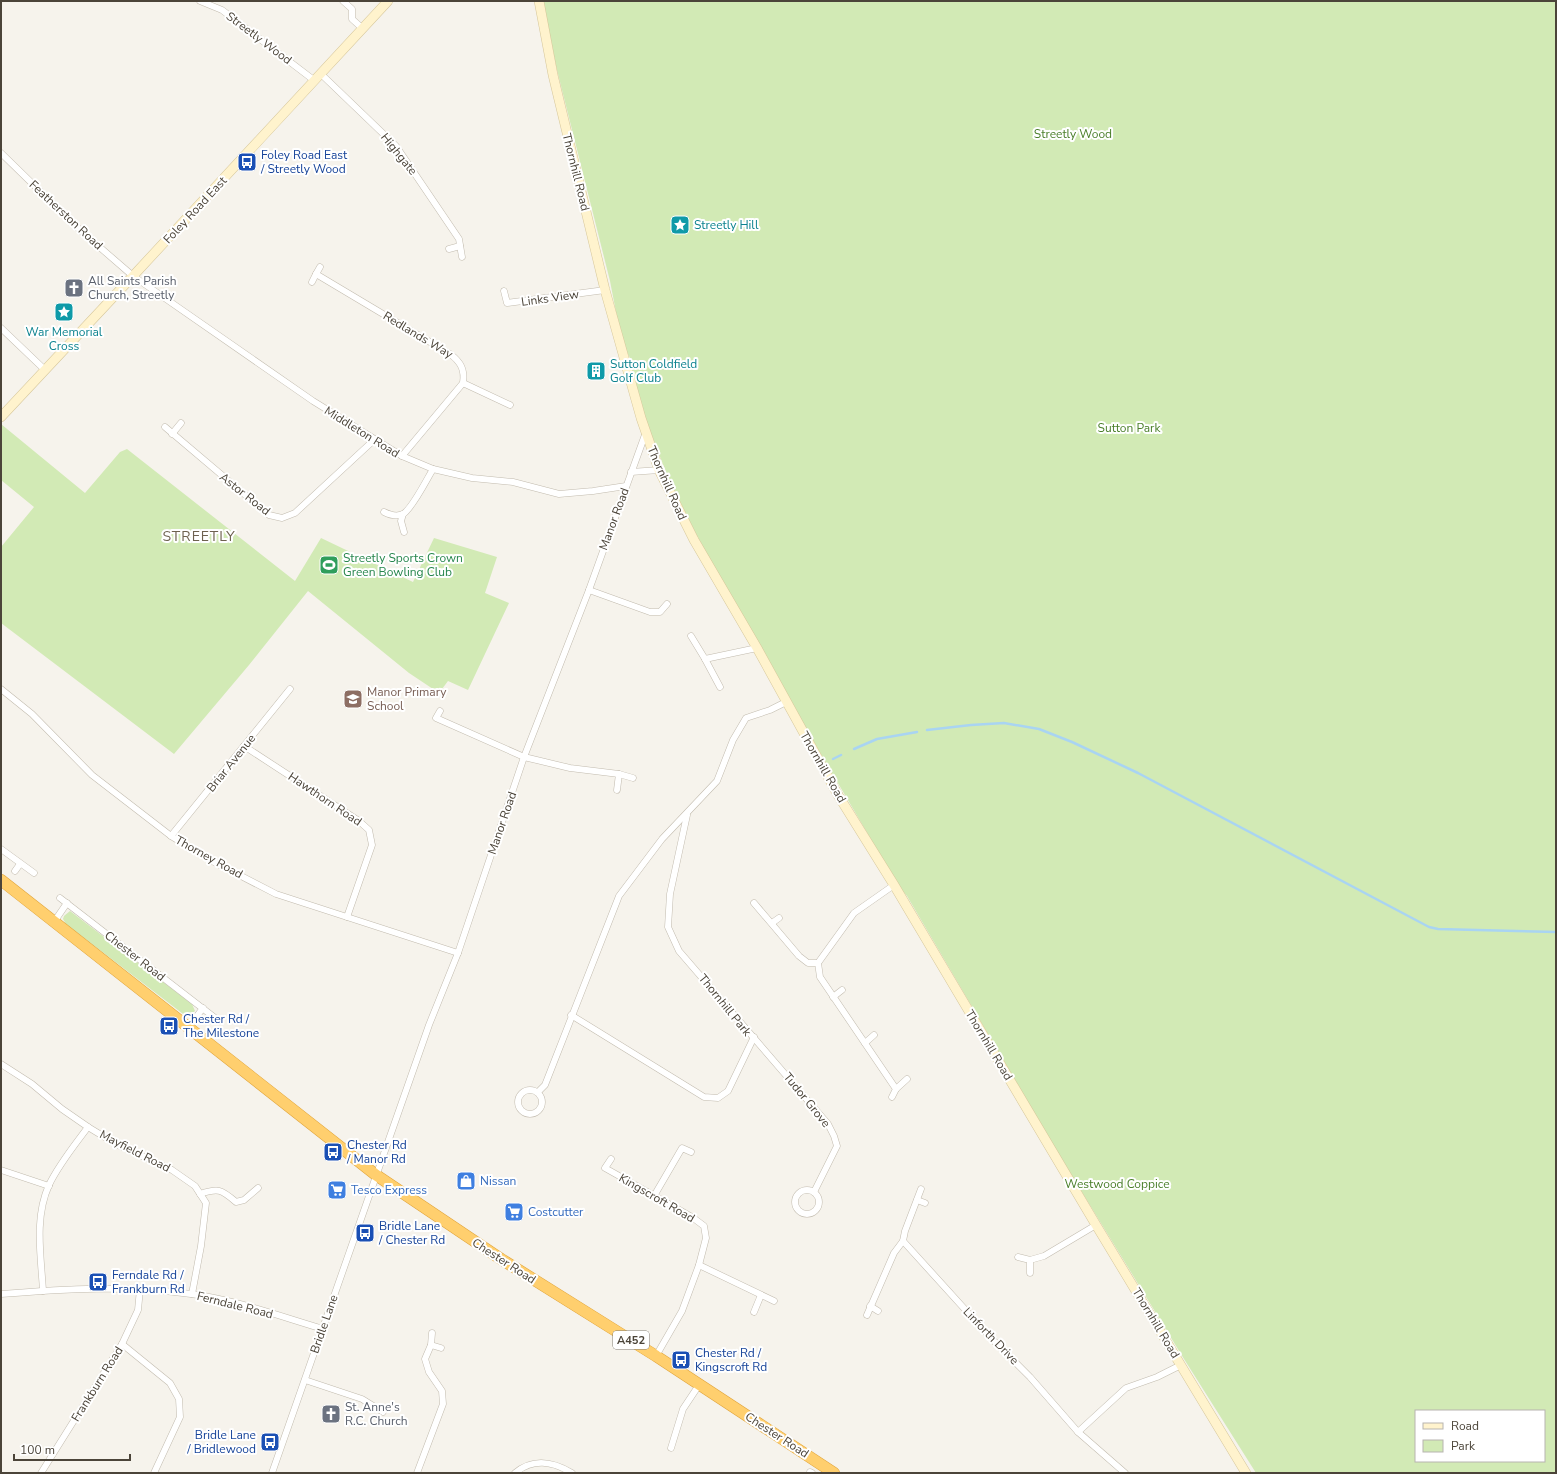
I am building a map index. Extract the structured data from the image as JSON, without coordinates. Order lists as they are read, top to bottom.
{
  "streets": {
    "highway": ["Chester Road", "A452"],
    "main road": ["Thornhill Road", "Foley Road East"],
    "street": [
      "Streetly Wood",
      "Highgate",
      "Featherston Road",
      "Links View",
      "Redlands Way",
      "Middleton Road",
      "Astor Road",
      "Manor Road",
      "Briar Avenue",
      "Hawthorn Road",
      "Thorney Road",
      "Thornhill Park",
      "Tudor Grove",
      "Mayfield Road",
      "Kingscroft Road",
      "Ferndale Road",
      "Bridle Lane",
      "Linforth Drive",
      "Frankburn Road"
    ]
  },
  "crossings": [
    ["Streetly Wood", "Foley Road East"],
    ["Highgate", "Foley Road East"],
    ["Thornhill Road", "Links View"],
    ["Thornhill Road", "Manor Road"],
    ["Foley Road East", "Featherston Road"],
    ["Foley Road East", "Middleton Road"],
    ["Featherston Road", "Middleton Road"],
    ["Middleton Road", "Astor Road"],
    ["Middleton Road", "Manor Road"],
    ["Manor Road", "Thorney Road"],
    ["Manor Road", "Chester Road"],
    ["Manor Road", "Bridle Lane"],
    ["Briar Avenue", "Hawthorn Road"],
    ["Briar Avenue", "Thorney Road"],
    ["Hawthorn Road", "Thorney Road"],
    ["Chester Road", "Kingscroft Road"],
    ["Chester Road", "Bridle Lane"],
    ["Thornhill Park", "Tudor Grove"],
    ["Mayfield Road", "Ferndale Road"],
    ["Ferndale Road", "Bridle Lane"],
    ["Ferndale Road", "Frankburn Road"]
  ],
  "districts": ["STREETLY"],
  "parks": ["Streetly Wood", "Sutton Park", "Westwood Coppice"],
  "places": {
    "bus stop": [
      "Foley Road East / Streetly Wood",
      "Chester Rd / The Milestone",
      "Chester Rd / Manor Rd",
      "Bridle Lane / Chester Rd",
      "Ferndale Rd / Frankburn Rd",
      "Chester Rd / Kingscroft Rd",
      "Bridle Lane / Bridlewood"
    ],
    "place": ["Streetly Hill", "War Memorial Cross"],
    "church": ["All Saints Parish Church, Streetly", "St. Anne's R.C. Church"],
    "building": ["Sutton Coldfield Golf Club"],
    "sports": ["Streetly Sports Crown Green Bowling Club"],
    "school or university": ["Manor Primary School"],
    "shop": ["Nissan"],
    "supermarket": ["Tesco Express", "Costcutter"]
  },
  "legend": ["Road", "Park"],
  "scale_bar": "100 m"
}
